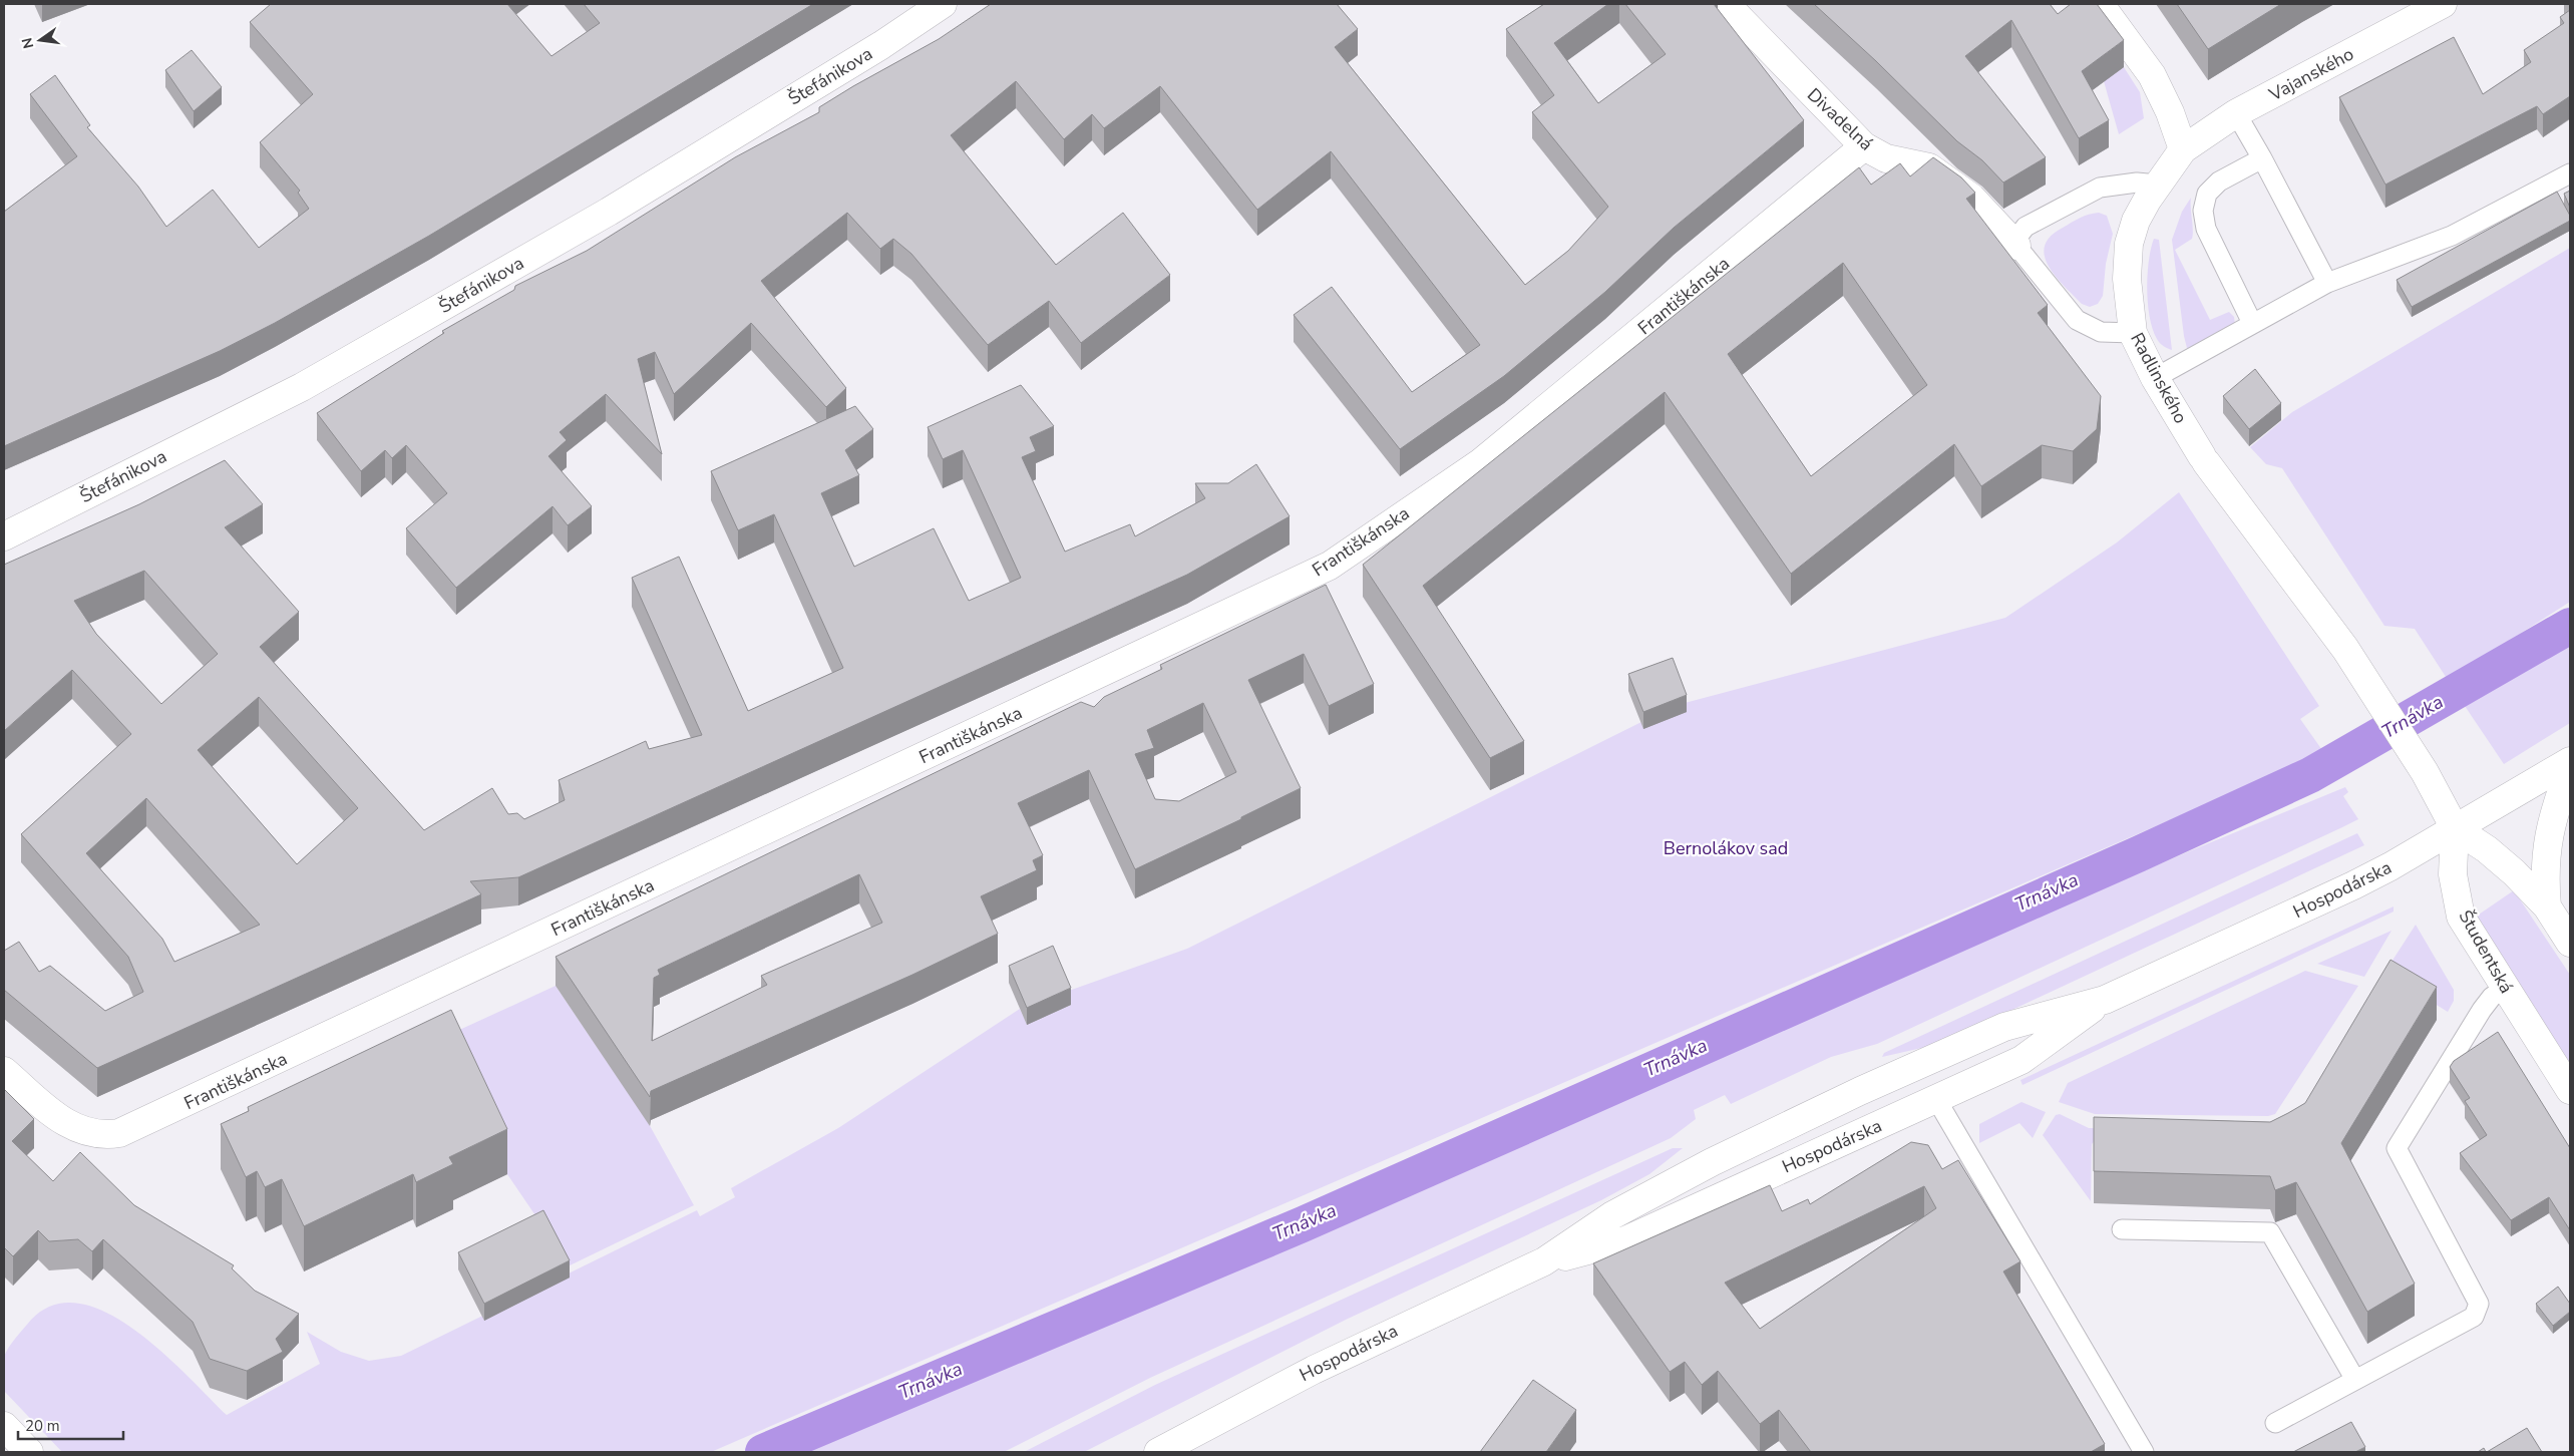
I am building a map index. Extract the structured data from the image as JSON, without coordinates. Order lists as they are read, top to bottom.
{
  "streets": {
    "street": [
      "Vajanského",
      "Štefánikova",
      "Divadelná",
      "Františkánska",
      "Radlinského",
      "Hospodárska",
      "Študentská"
    ]
  },
  "crossings": [
    ["Vajanského", "Radlinského"],
    ["Divadelná", "Františkánska"],
    ["Radlinského", "Hospodárska"],
    ["Radlinského", "Študentská"],
    ["Hospodárska", "Študentská"]
  ],
  "water": ["Trnávka"],
  "parks": ["Bernolákov sad"],
  "scale_bar": "20 m",
  "north": "left"
}
